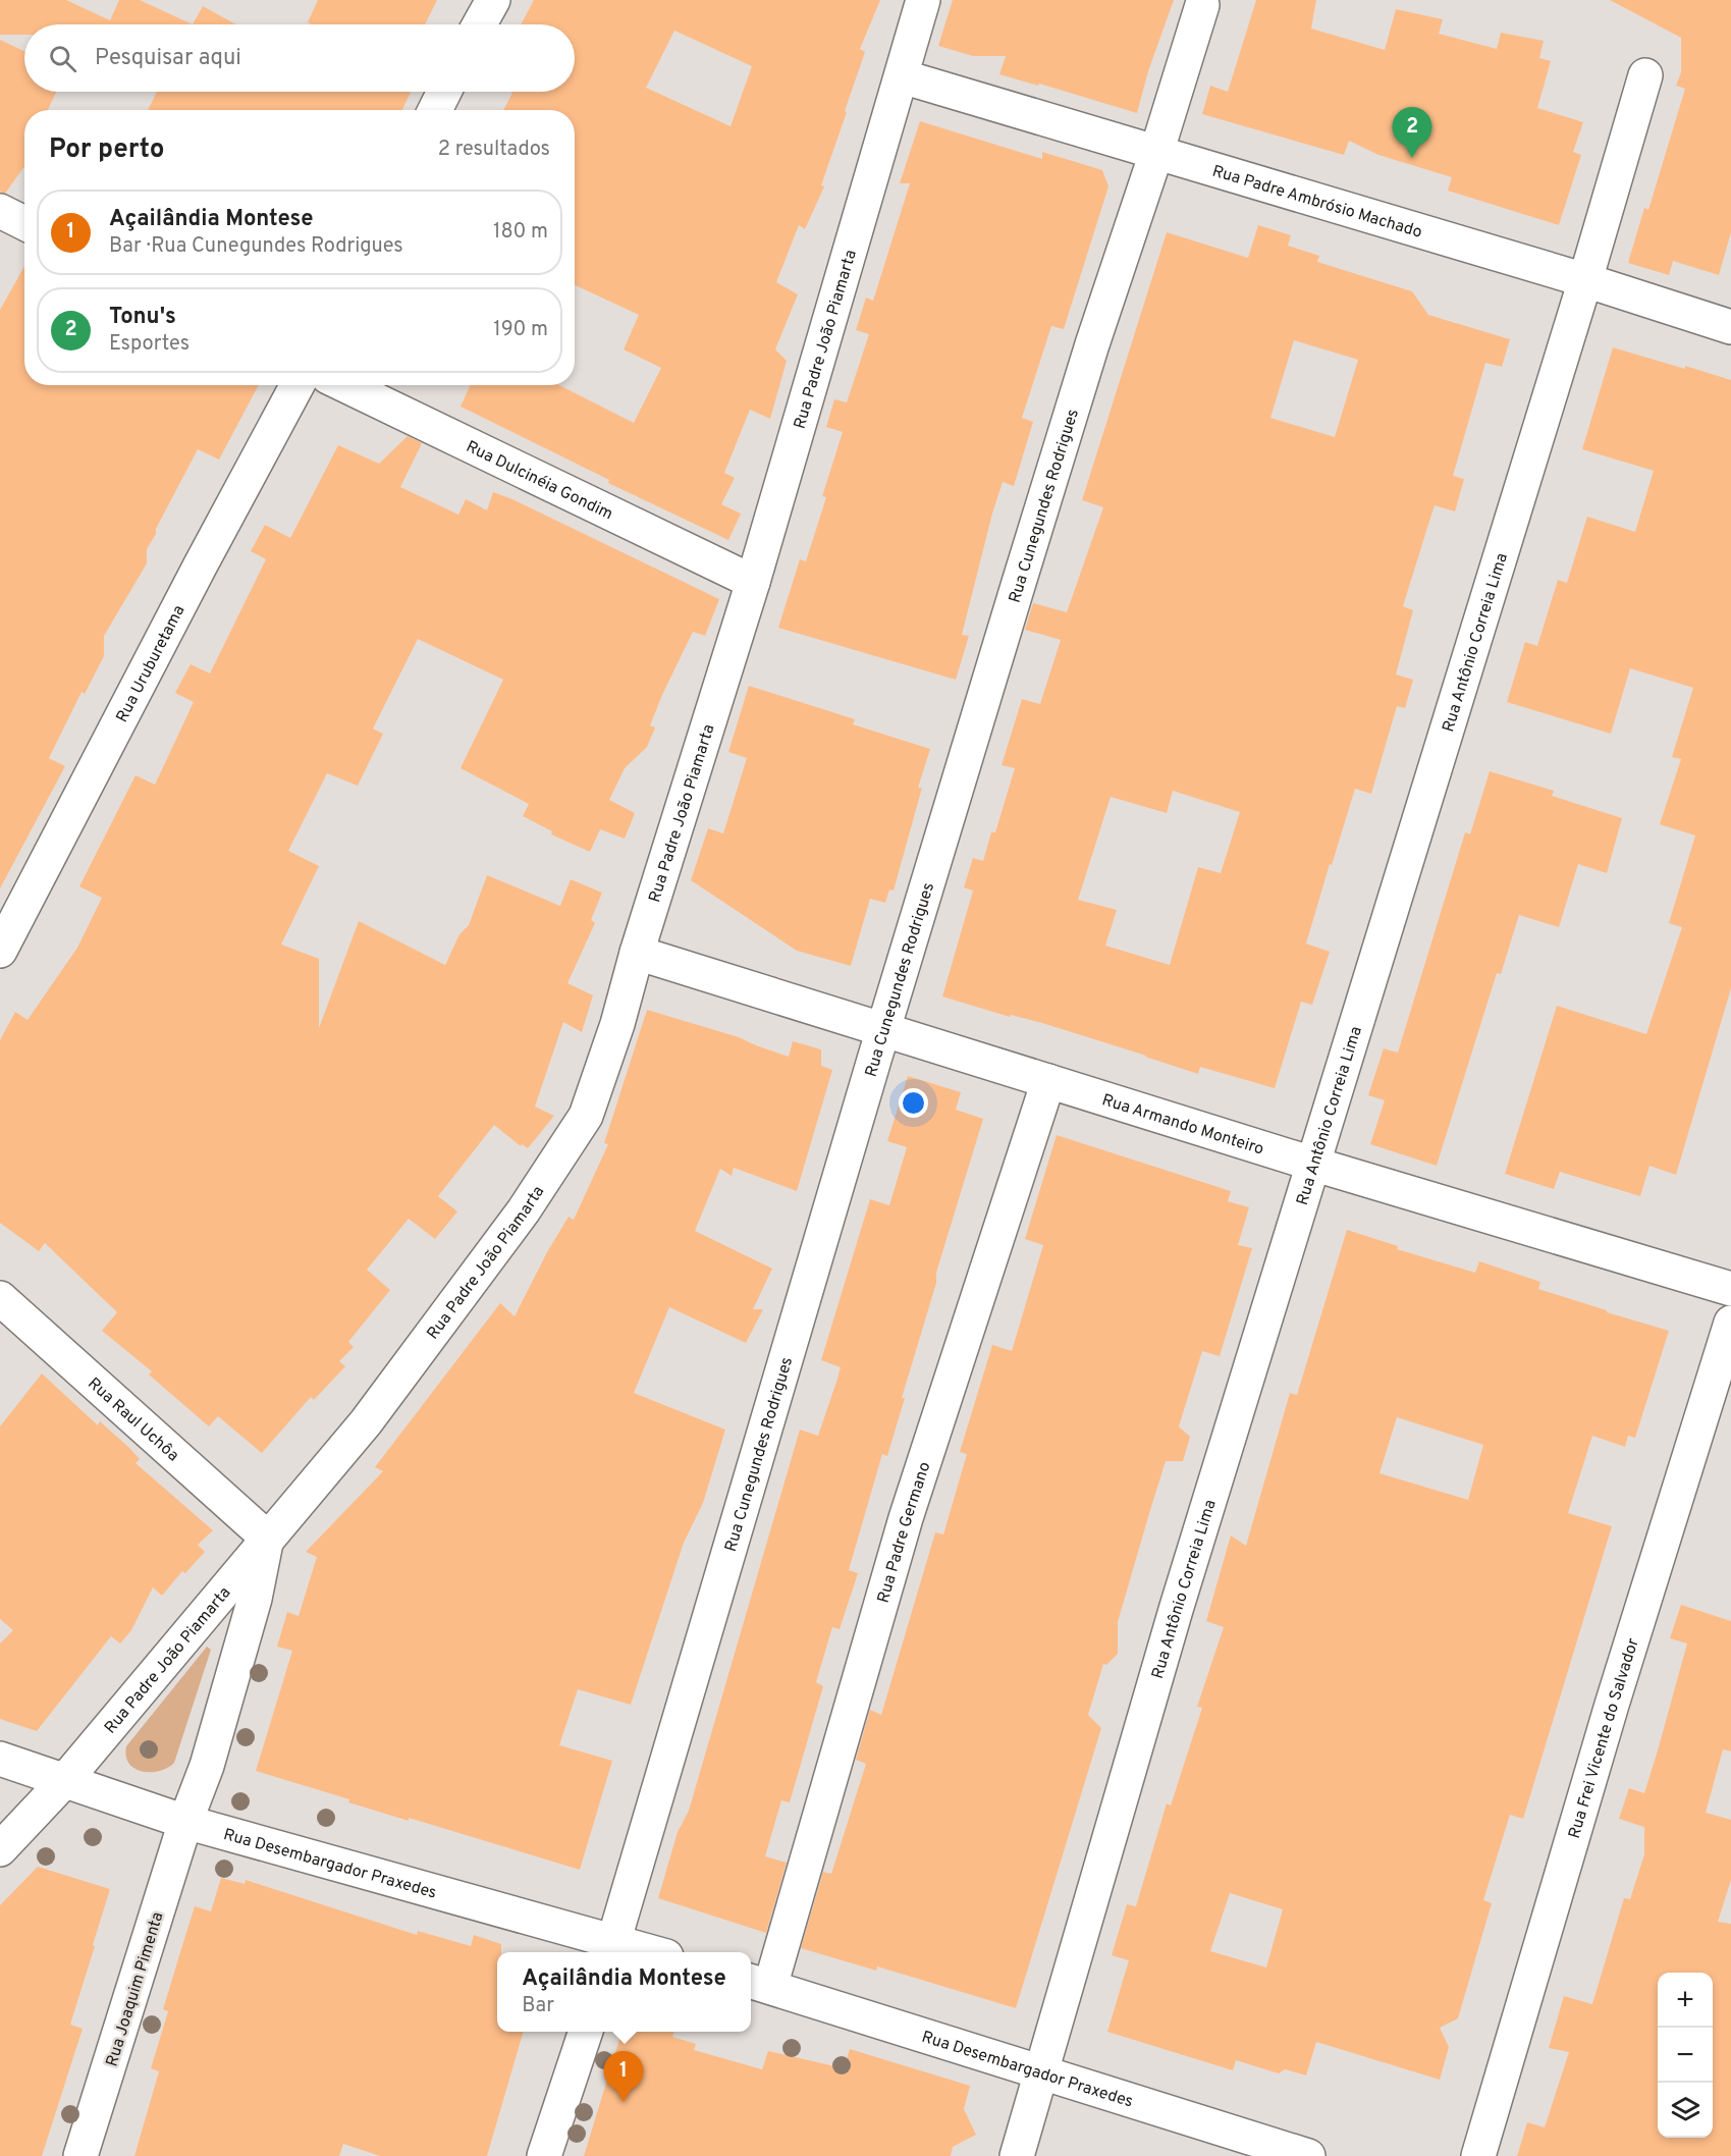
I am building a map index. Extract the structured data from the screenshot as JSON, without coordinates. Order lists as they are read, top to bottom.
{
  "streets": {
    "street": [
      "Rua Padre Ambrósio Machado",
      "Rua Padre João Piamarta",
      "Rua Dulcinéia Gondim",
      "Rua Cunegundes Rodrigues",
      "Rua Antônio Correia Lima",
      "Rua Uruburetama",
      "Rua Armando Monteiro",
      "Rua Raul Uchôa",
      "Rua Padre Germano",
      "Rua Frei Vicente do Salvador",
      "Rua Desembargador Praxedes",
      "Rua Joaquim Pimenta"
    ]
  },
  "crossings": [
    ["Rua Padre Ambrósio Machado", "Rua Padre João Piamarta"],
    ["Rua Padre Ambrósio Machado", "Rua Cunegundes Rodrigues"],
    ["Rua Padre Ambrósio Machado", "Rua Antônio Correia Lima"],
    ["Rua Padre João Piamarta", "Rua Dulcinéia Gondim"],
    ["Rua Padre João Piamarta", "Rua Armando Monteiro"],
    ["Rua Padre João Piamarta", "Rua Raul Uchôa"],
    ["Rua Padre João Piamarta", "Rua Desembargador Praxedes"],
    ["Rua Padre João Piamarta", "Rua Joaquim Pimenta"],
    ["Rua Cunegundes Rodrigues", "Rua Armando Monteiro"],
    ["Rua Cunegundes Rodrigues", "Rua Desembargador Praxedes"],
    ["Rua Antônio Correia Lima", "Rua Armando Monteiro"],
    ["Rua Antônio Correia Lima", "Rua Desembargador Praxedes"],
    ["Rua Armando Monteiro", "Rua Padre Germano"],
    ["Rua Padre Germano", "Rua Desembargador Praxedes"],
    ["Rua Desembargador Praxedes", "Rua Joaquim Pimenta"]
  ],
  "page": {
    "search": "Pesquisar aqui",
    "pins": ["2", "1"],
    "heading": ["Por perto", "2 resultados"],
    "list": [
      {
        "mark": "1",
        "name": "Açailândia Montese",
        "note": "Bar · Rua Cunegundes Rodrigues",
        "value": "180 m"
      },
      {
        "mark": "2",
        "name": "Tonu's",
        "note": "Esportes",
        "value": "190 m"
      }
    ],
    "popup": ["Açailândia Montese", "Bar"],
    "map_buttons": ["+", "−"]
  }
}
